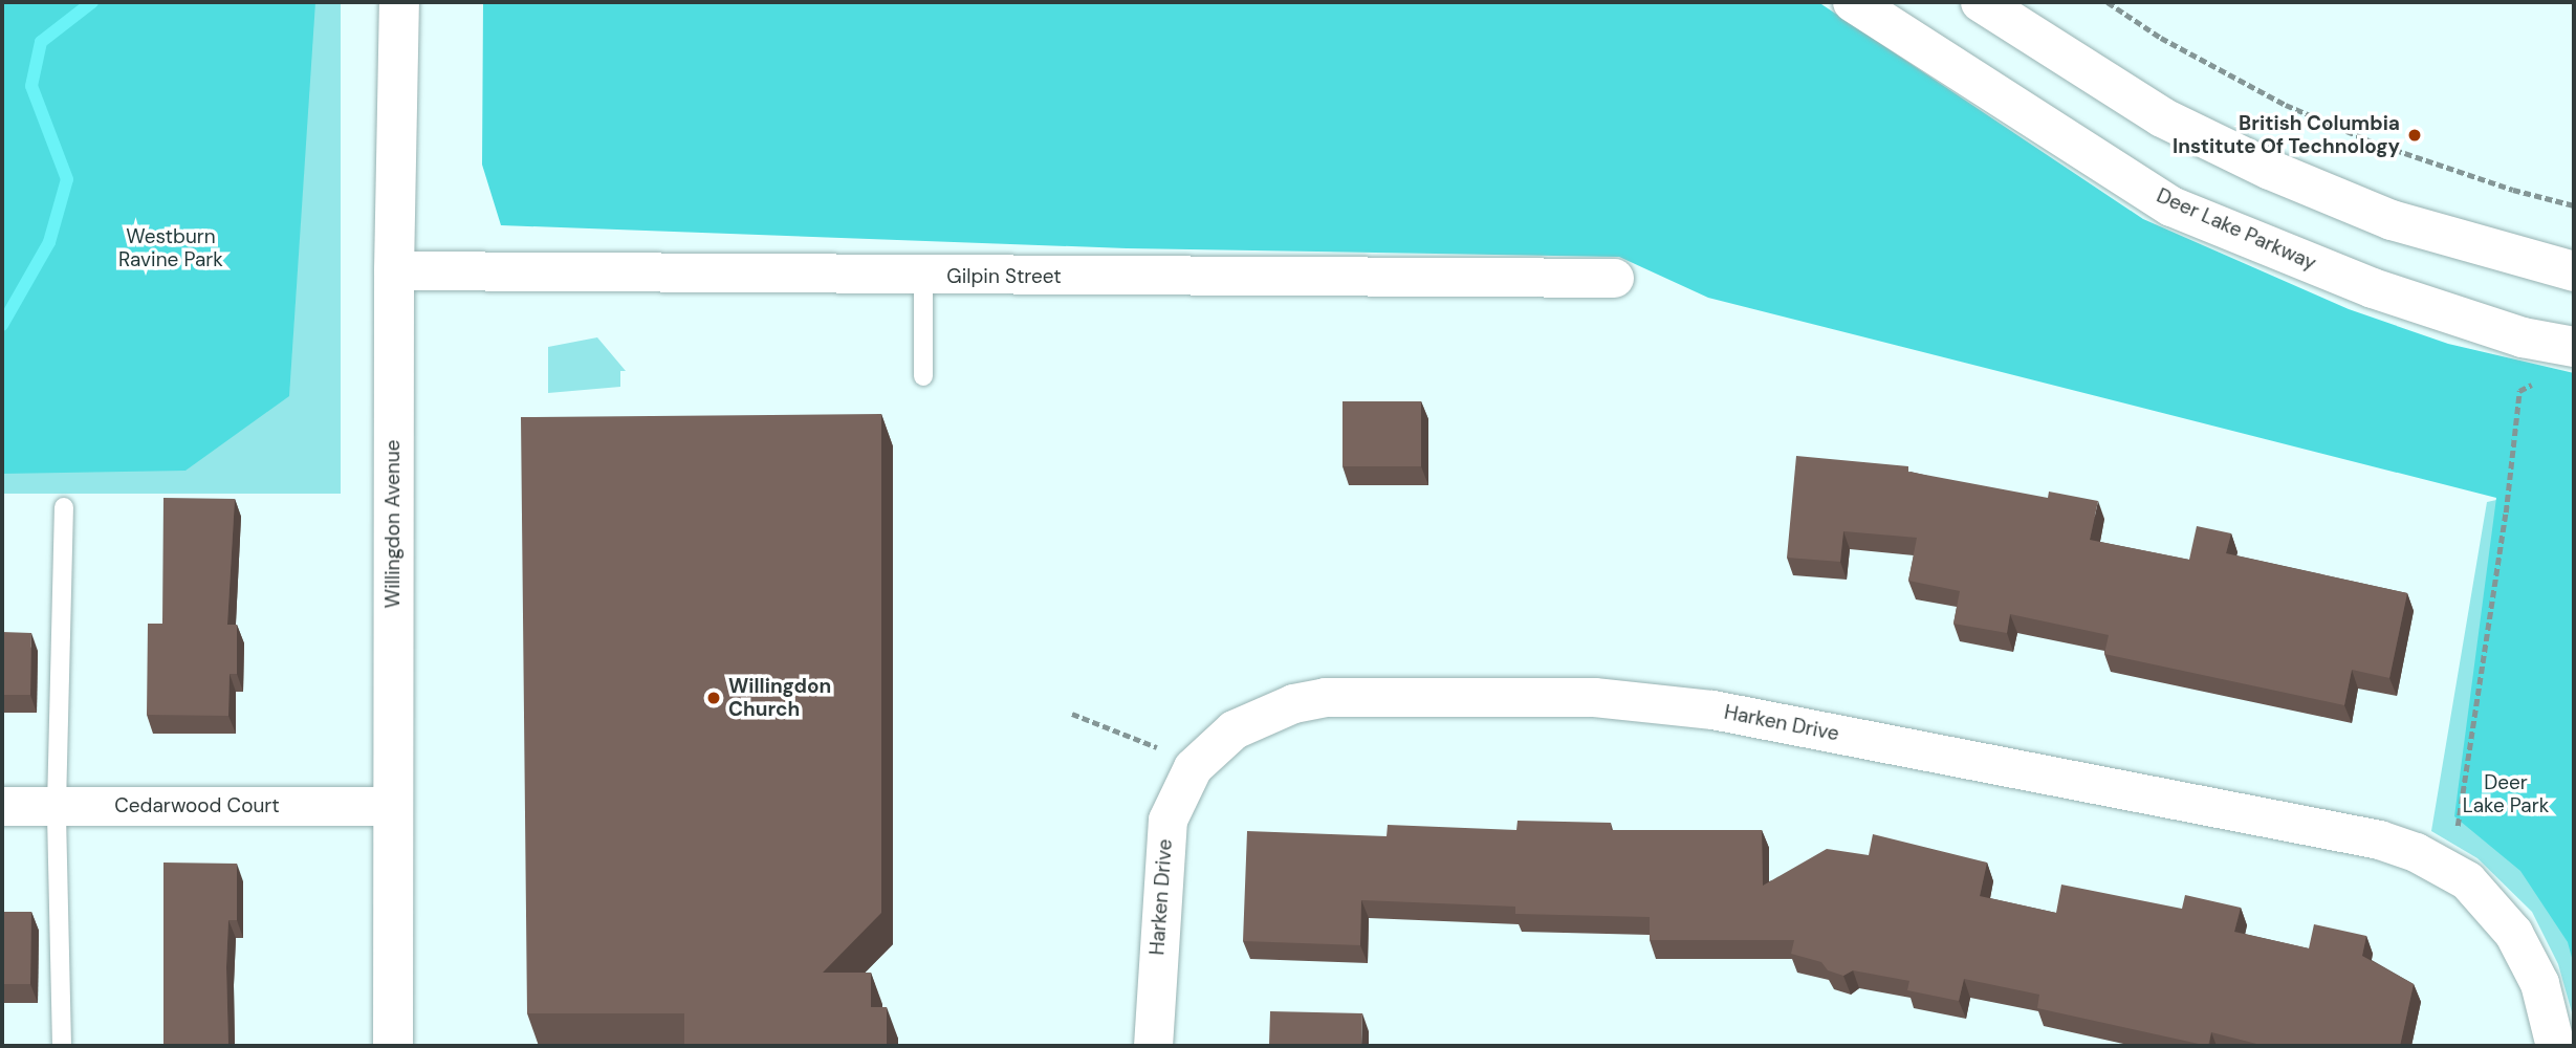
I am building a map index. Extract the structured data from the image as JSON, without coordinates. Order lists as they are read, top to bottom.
{
  "streets": {
    "main road": ["Deer Lake Parkway", "Willingdon Avenue"],
    "street": ["Gilpin Street", "Harken Drive", "Cedarwood Court"]
  },
  "crossings": [
    ["Gilpin Street", "Willingdon Avenue"],
    ["Willingdon Avenue", "Cedarwood Court"]
  ],
  "parks": ["Westburn Ravine Park", "Deer Lake Park"],
  "places": ["British Columbia Institute Of Technology", "Willingdon Church"]
}
